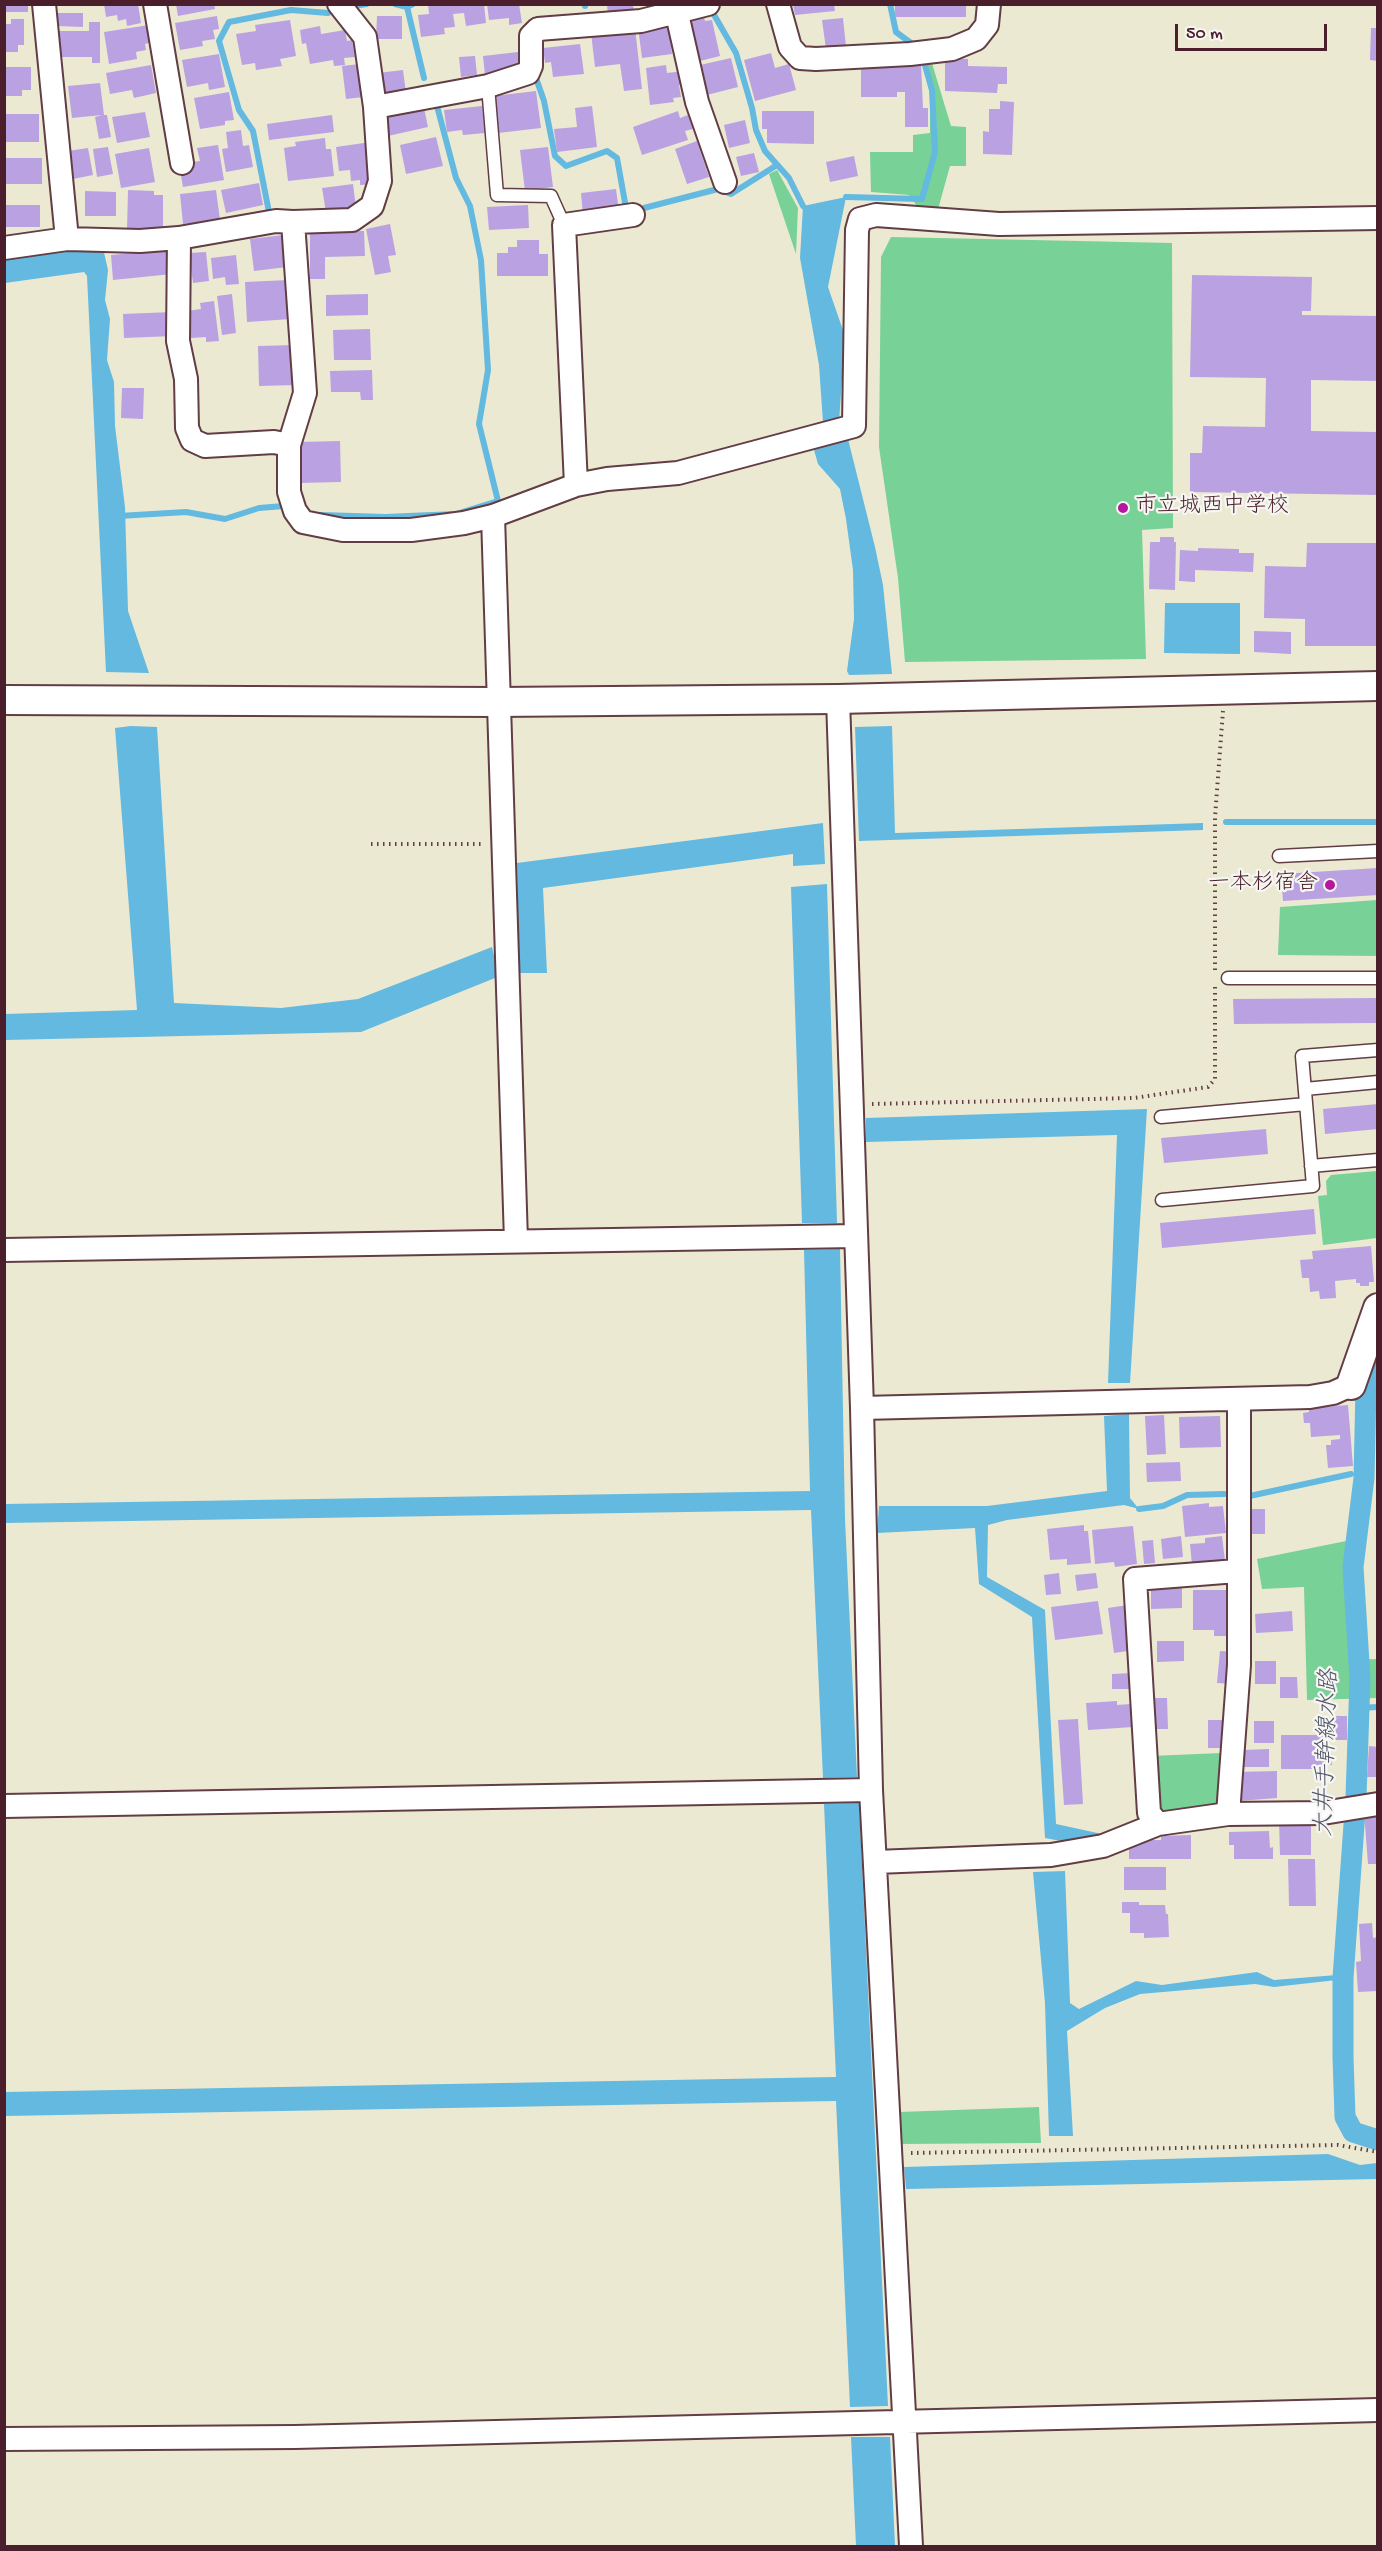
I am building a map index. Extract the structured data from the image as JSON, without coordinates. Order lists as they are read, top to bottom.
{
  "water": ["大井手幹線水路"],
  "places": ["市立城西中学校", "一本杉宿舎"],
  "scale_bar": "50 m"
}
